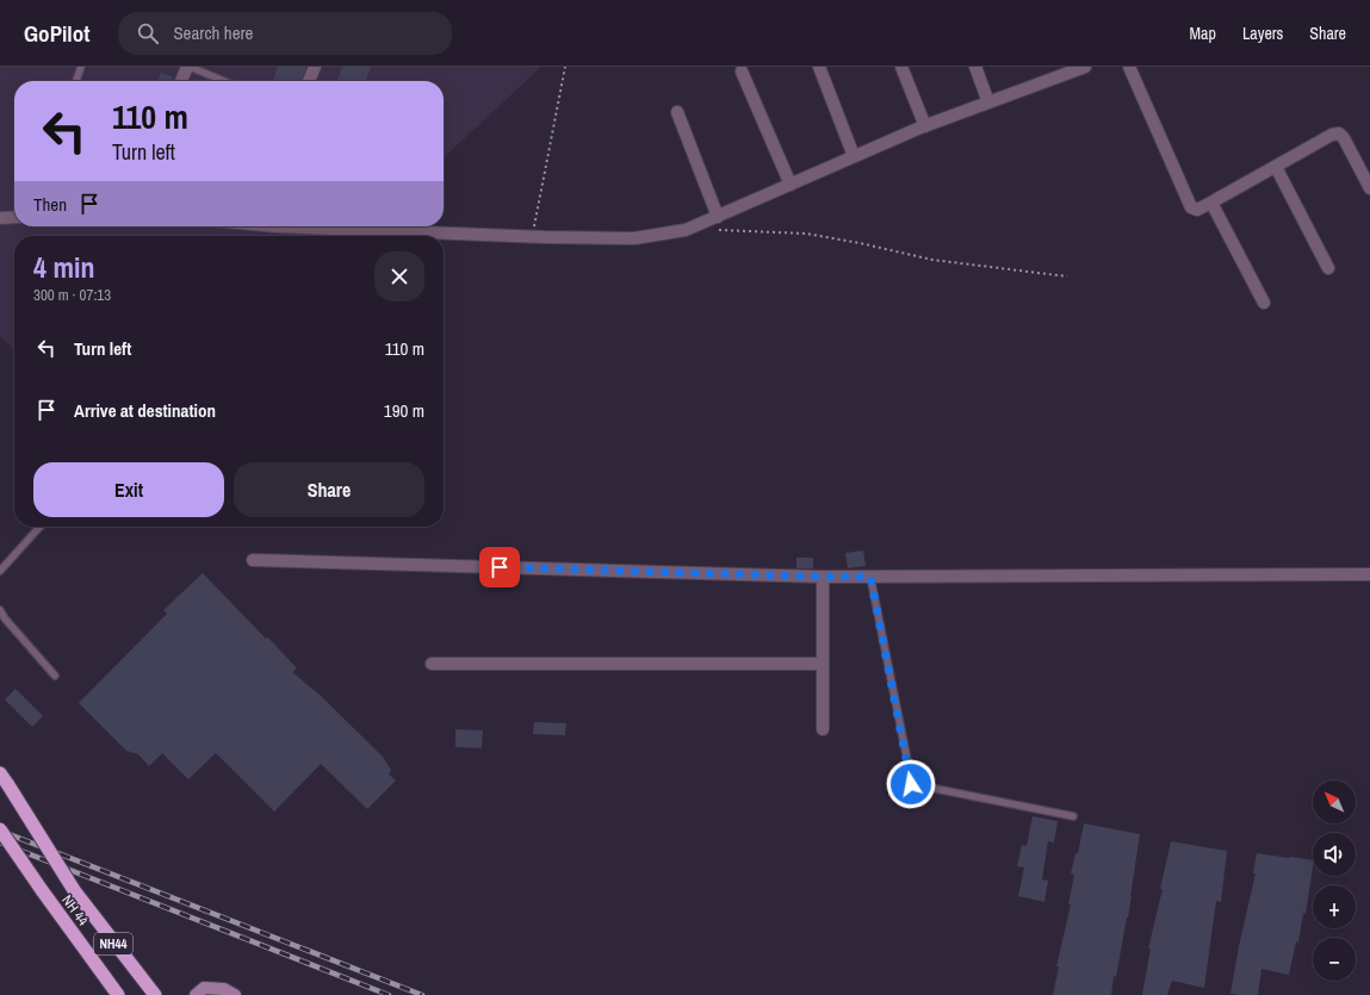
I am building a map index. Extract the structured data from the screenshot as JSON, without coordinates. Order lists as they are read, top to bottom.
{
  "streets": {
    "highway": ["NH 44", "NH44"]
  },
  "north": "top left",
  "page": {
    "header": "GoPilot",
    "search": "Search here",
    "nav": ["Map", "Layers", "Share"],
    "turn": ["110 m", "Turn left"],
    "then": "Then",
    "heading": ["4 min", "300 m · 07:13"],
    "list": [
      {
        "name": "Turn left",
        "value": "110 m"
      },
      {
        "name": "Arrive at destination",
        "value": "190 m"
      }
    ],
    "buttons": ["Exit", "Share"],
    "map_buttons": ["+", "−"]
  }
}
